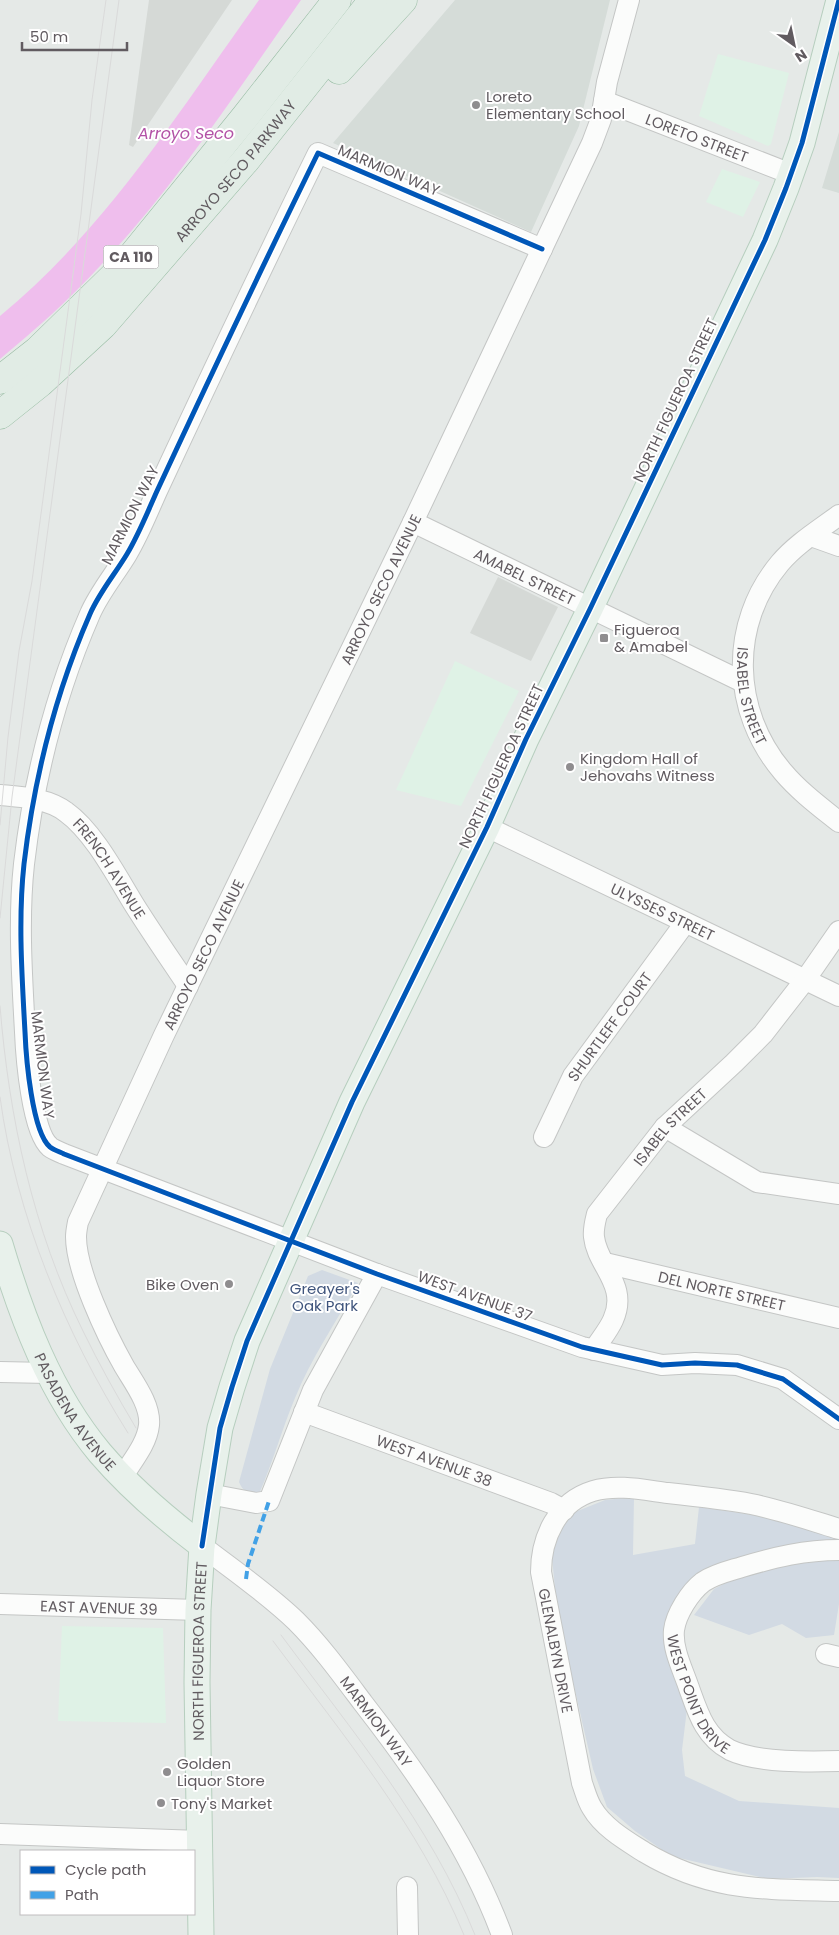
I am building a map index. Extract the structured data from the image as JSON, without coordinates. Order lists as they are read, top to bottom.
{
  "streets": {
    "highway": ["ARROYO SECO PARKWAY", "CA 110"],
    "main road": ["NORTH FIGUEROA STREET", "PASADENA AVENUE"],
    "street": [
      "LORETO STREET",
      "MARMION WAY",
      "AMABEL STREET",
      "ARROYO SECO AVENUE",
      "ISABEL STREET",
      "FRENCH AVENUE",
      "ULYSSES STREET",
      "SHURTLEFF COURT",
      "DEL NORTE STREET",
      "WEST AVENUE 37",
      "WEST AVENUE 38",
      "EAST AVENUE 39",
      "GLENALBYN DRIVE",
      "WEST POINT DRIVE"
    ]
  },
  "crossings": [
    ["LORETO STREET", "NORTH FIGUEROA STREET"],
    ["LORETO STREET", "ARROYO SECO AVENUE"],
    ["MARMION WAY", "NORTH FIGUEROA STREET"],
    ["MARMION WAY", "ARROYO SECO AVENUE"],
    ["MARMION WAY", "FRENCH AVENUE"],
    ["MARMION WAY", "WEST AVENUE 37"],
    ["MARMION WAY", "PASADENA AVENUE"],
    ["NORTH FIGUEROA STREET", "AMABEL STREET"],
    ["NORTH FIGUEROA STREET", "ULYSSES STREET"],
    ["NORTH FIGUEROA STREET", "WEST AVENUE 37"],
    ["NORTH FIGUEROA STREET", "PASADENA AVENUE"],
    ["NORTH FIGUEROA STREET", "EAST AVENUE 39"],
    ["AMABEL STREET", "ARROYO SECO AVENUE"],
    ["AMABEL STREET", "ISABEL STREET"],
    ["ARROYO SECO AVENUE", "FRENCH AVENUE"],
    ["ARROYO SECO AVENUE", "WEST AVENUE 37"],
    ["ISABEL STREET", "ULYSSES STREET"],
    ["ISABEL STREET", "DEL NORTE STREET"],
    ["ISABEL STREET", "WEST AVENUE 37"],
    ["ULYSSES STREET", "SHURTLEFF COURT"],
    ["WEST AVENUE 38", "GLENALBYN DRIVE"]
  ],
  "water": ["Arroyo Seco"],
  "parks": ["Greayer's Oak Park"],
  "places": {
    "other": [
      "Loreto Elementary School",
      "Kingdom Hall of Jehovahs Witness",
      "Bike Oven",
      "Golden Liquor Store",
      "Tony's Market"
    ],
    "transit": ["Figueroa & Amabel"]
  },
  "legend": ["Cycle path", "Path"],
  "scale_bar": "50 m",
  "north": "bottom right"
}
